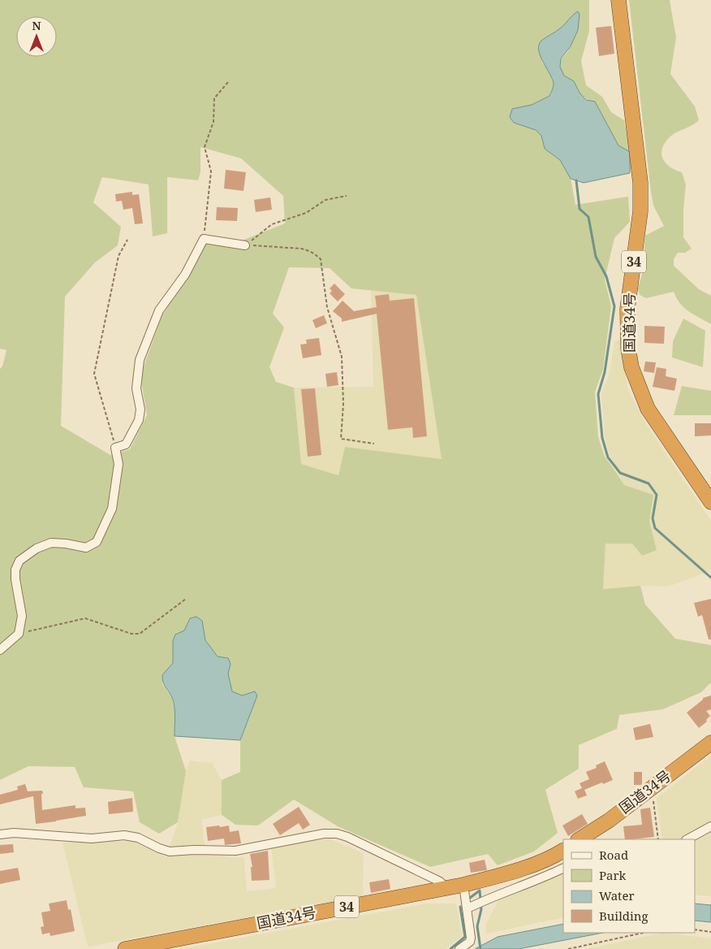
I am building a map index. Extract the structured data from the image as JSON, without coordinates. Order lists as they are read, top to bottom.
{
  "streets": {
    "highway": ["34", "国道34号"]
  },
  "legend": [
    "Road",
    "Park",
    "Water",
    "Building"
  ],
  "north": "top"
}
